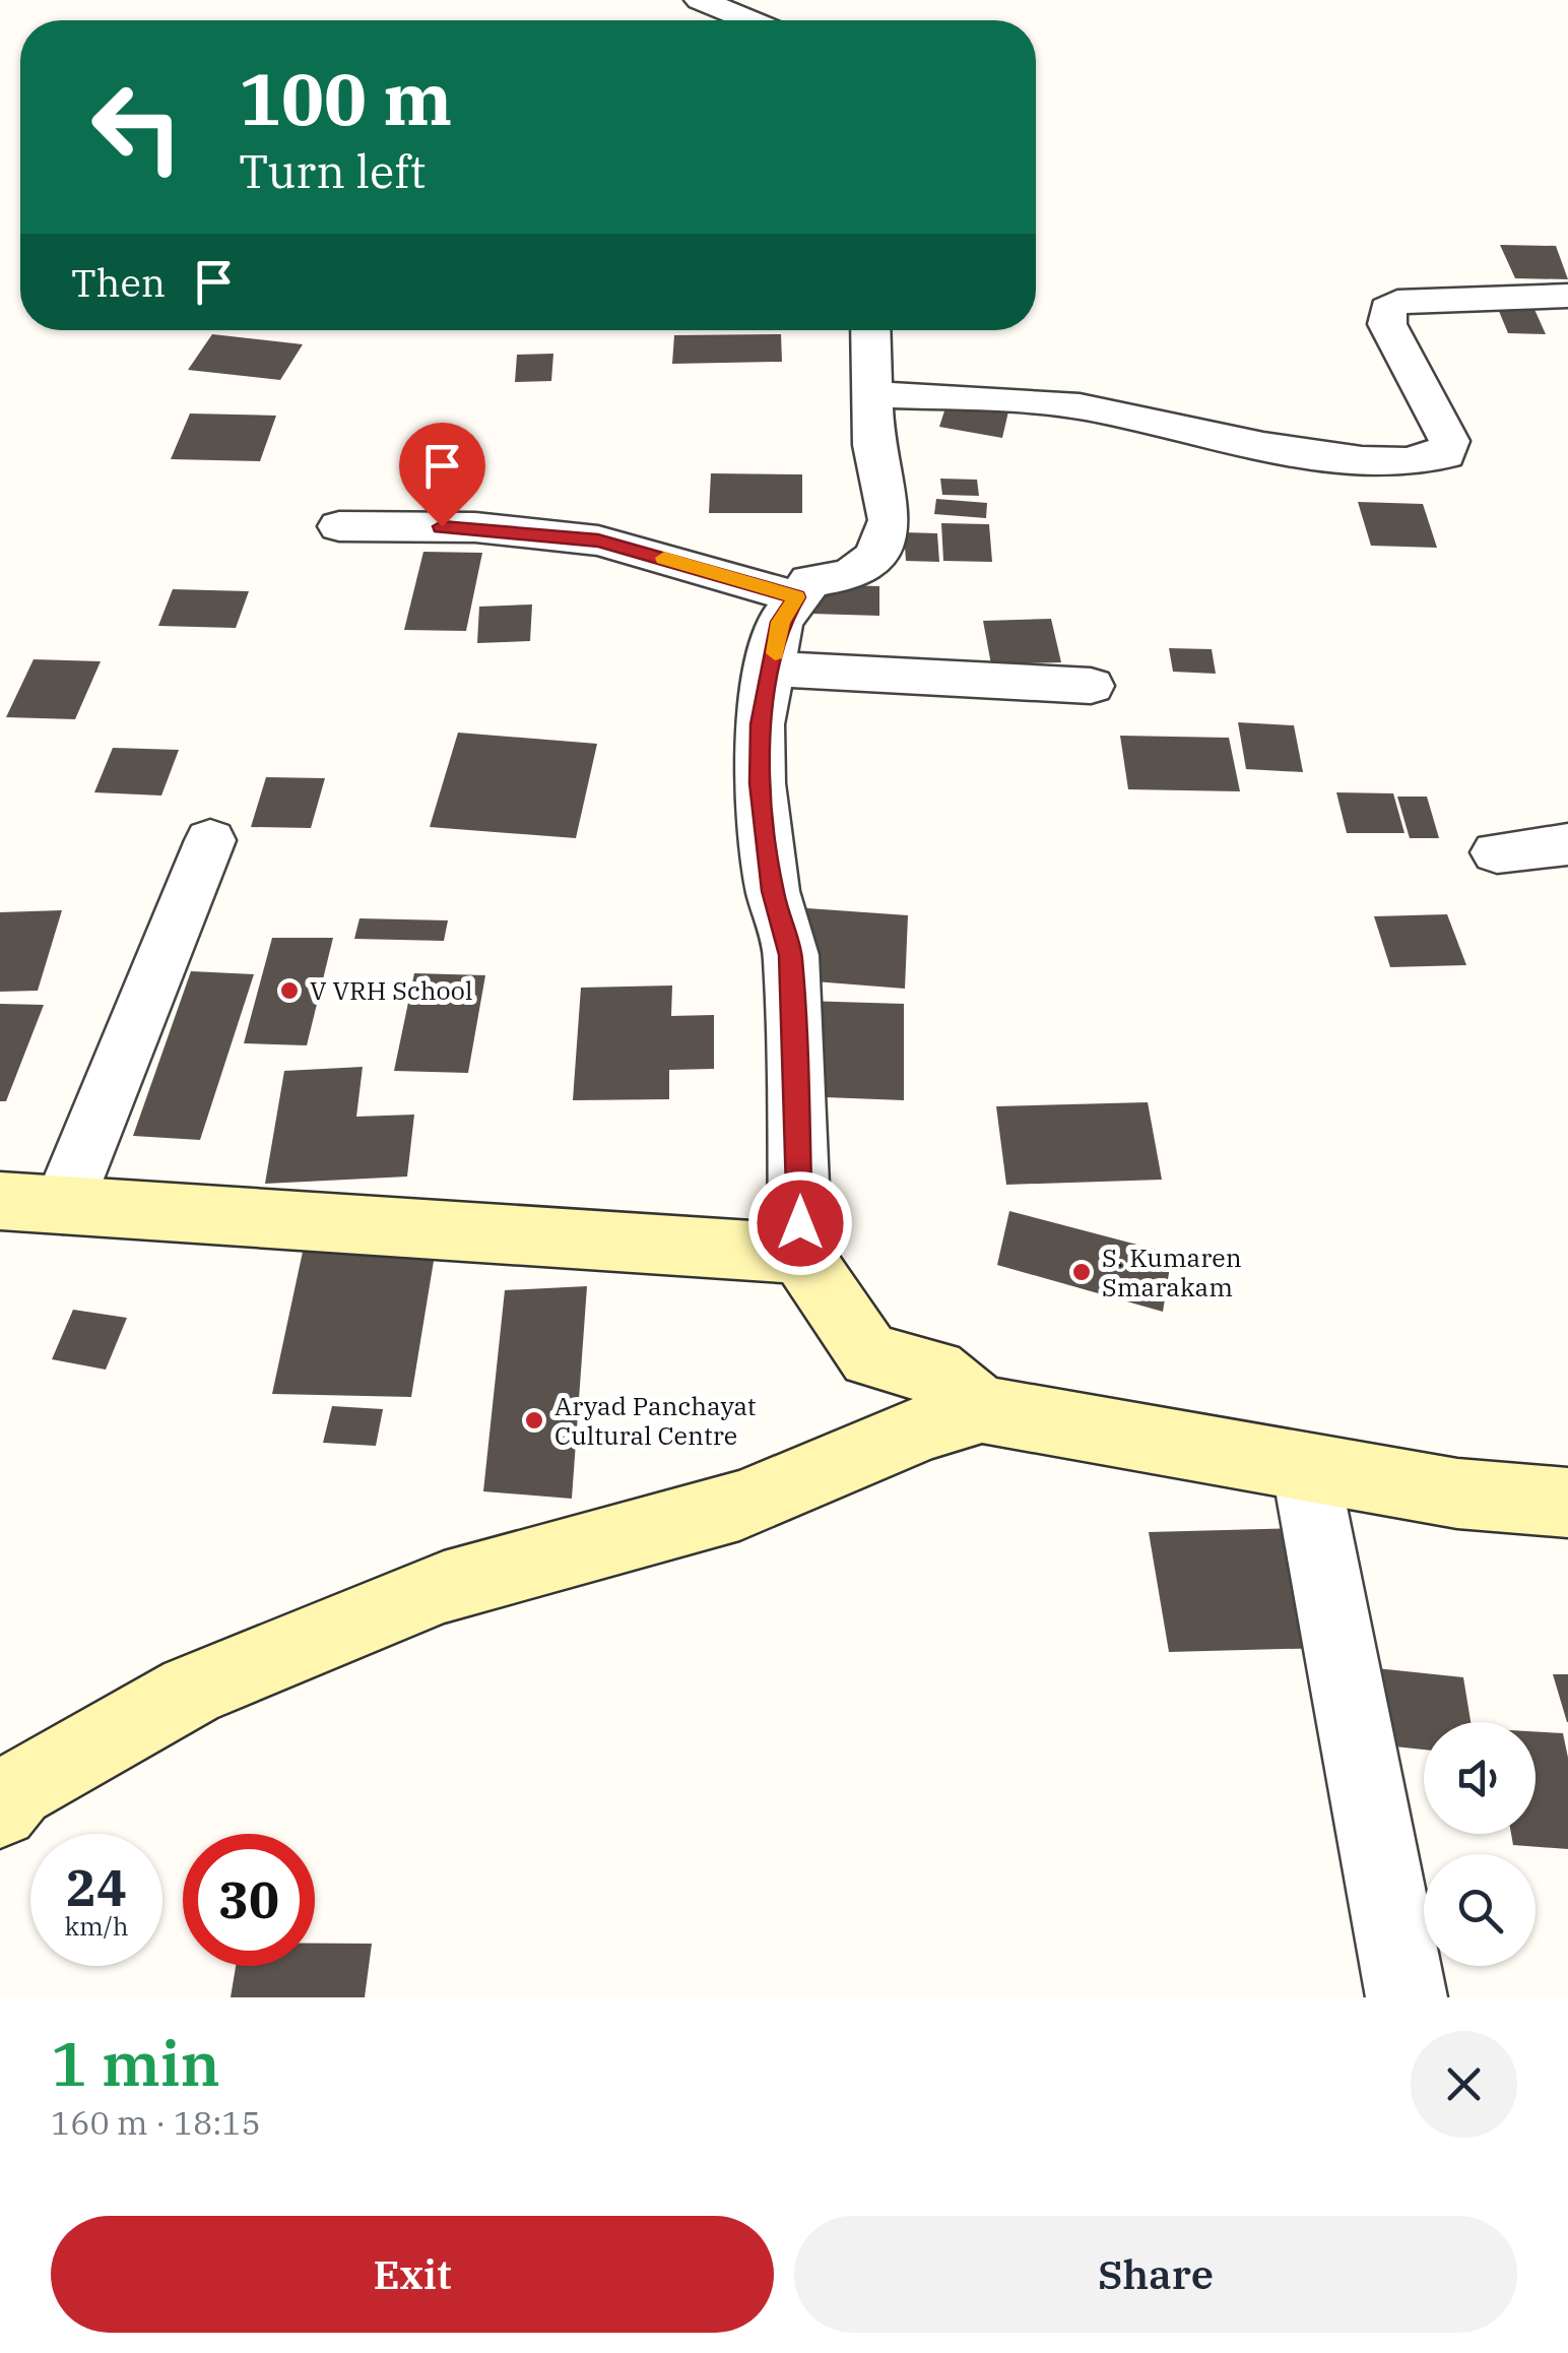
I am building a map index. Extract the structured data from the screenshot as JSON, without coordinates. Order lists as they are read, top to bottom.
{
  "places": ["V VRH School", "S. Kumaren Smarakam", "Aryad Panchayat Cultural Centre"],
  "page": {
    "turn": ["100 m", "Turn left"],
    "then": "Then",
    "speed": "24 km/h",
    "limit": "30",
    "heading": ["1 min", "160 m · 18:15"],
    "buttons": ["Exit", "Share"]
  }
}
